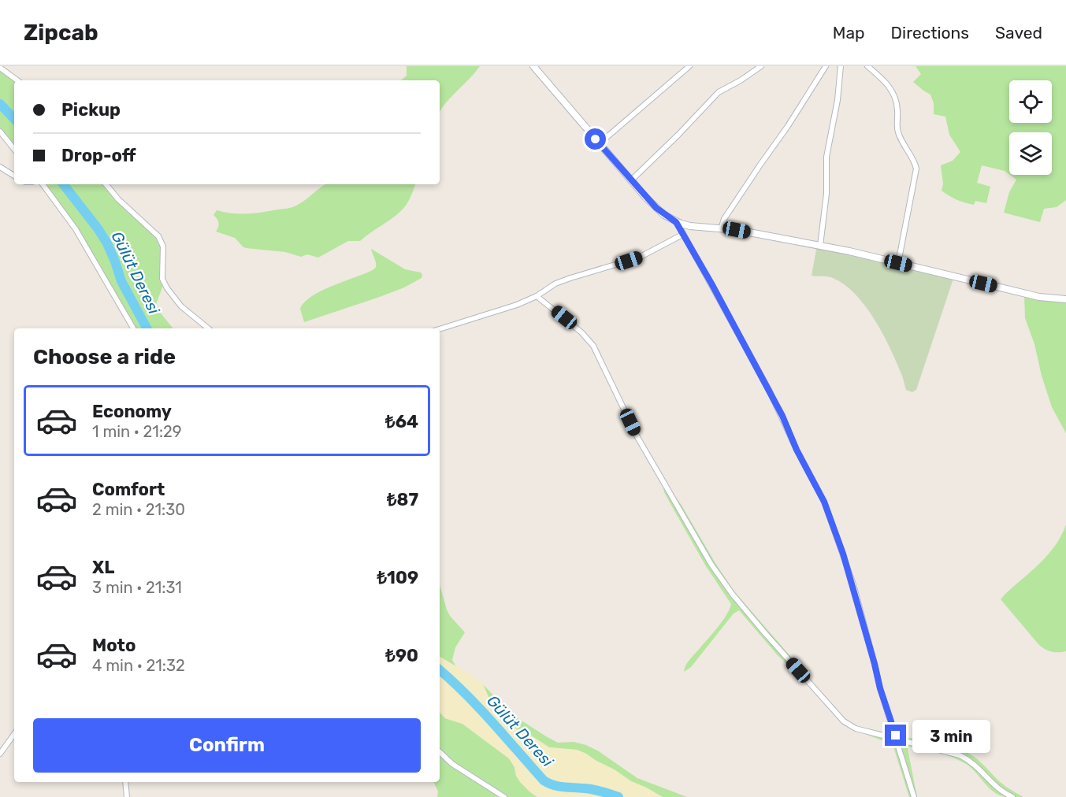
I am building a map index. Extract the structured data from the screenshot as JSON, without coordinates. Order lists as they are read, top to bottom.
{
  "water": ["Gülüt Deresi"],
  "page": {
    "header": "Zipcab",
    "nav": ["Map", "Directions", "Saved"],
    "banner": ["Pickup", "Drop-off"],
    "heading": "Choose a ride",
    "list": [
      {
        "name": "Economy",
        "note": "1 min · 21:29",
        "value": "₺64"
      },
      {
        "name": "Comfort",
        "note": "2 min · 21:30",
        "value": "₺87"
      },
      {
        "name": "XL",
        "note": "3 min · 21:31",
        "value": "₺109"
      },
      {
        "name": "Moto",
        "note": "4 min · 21:32",
        "value": "₺90"
      }
    ],
    "buttons": "Confirm",
    "bubble": "3 min"
  }
}
